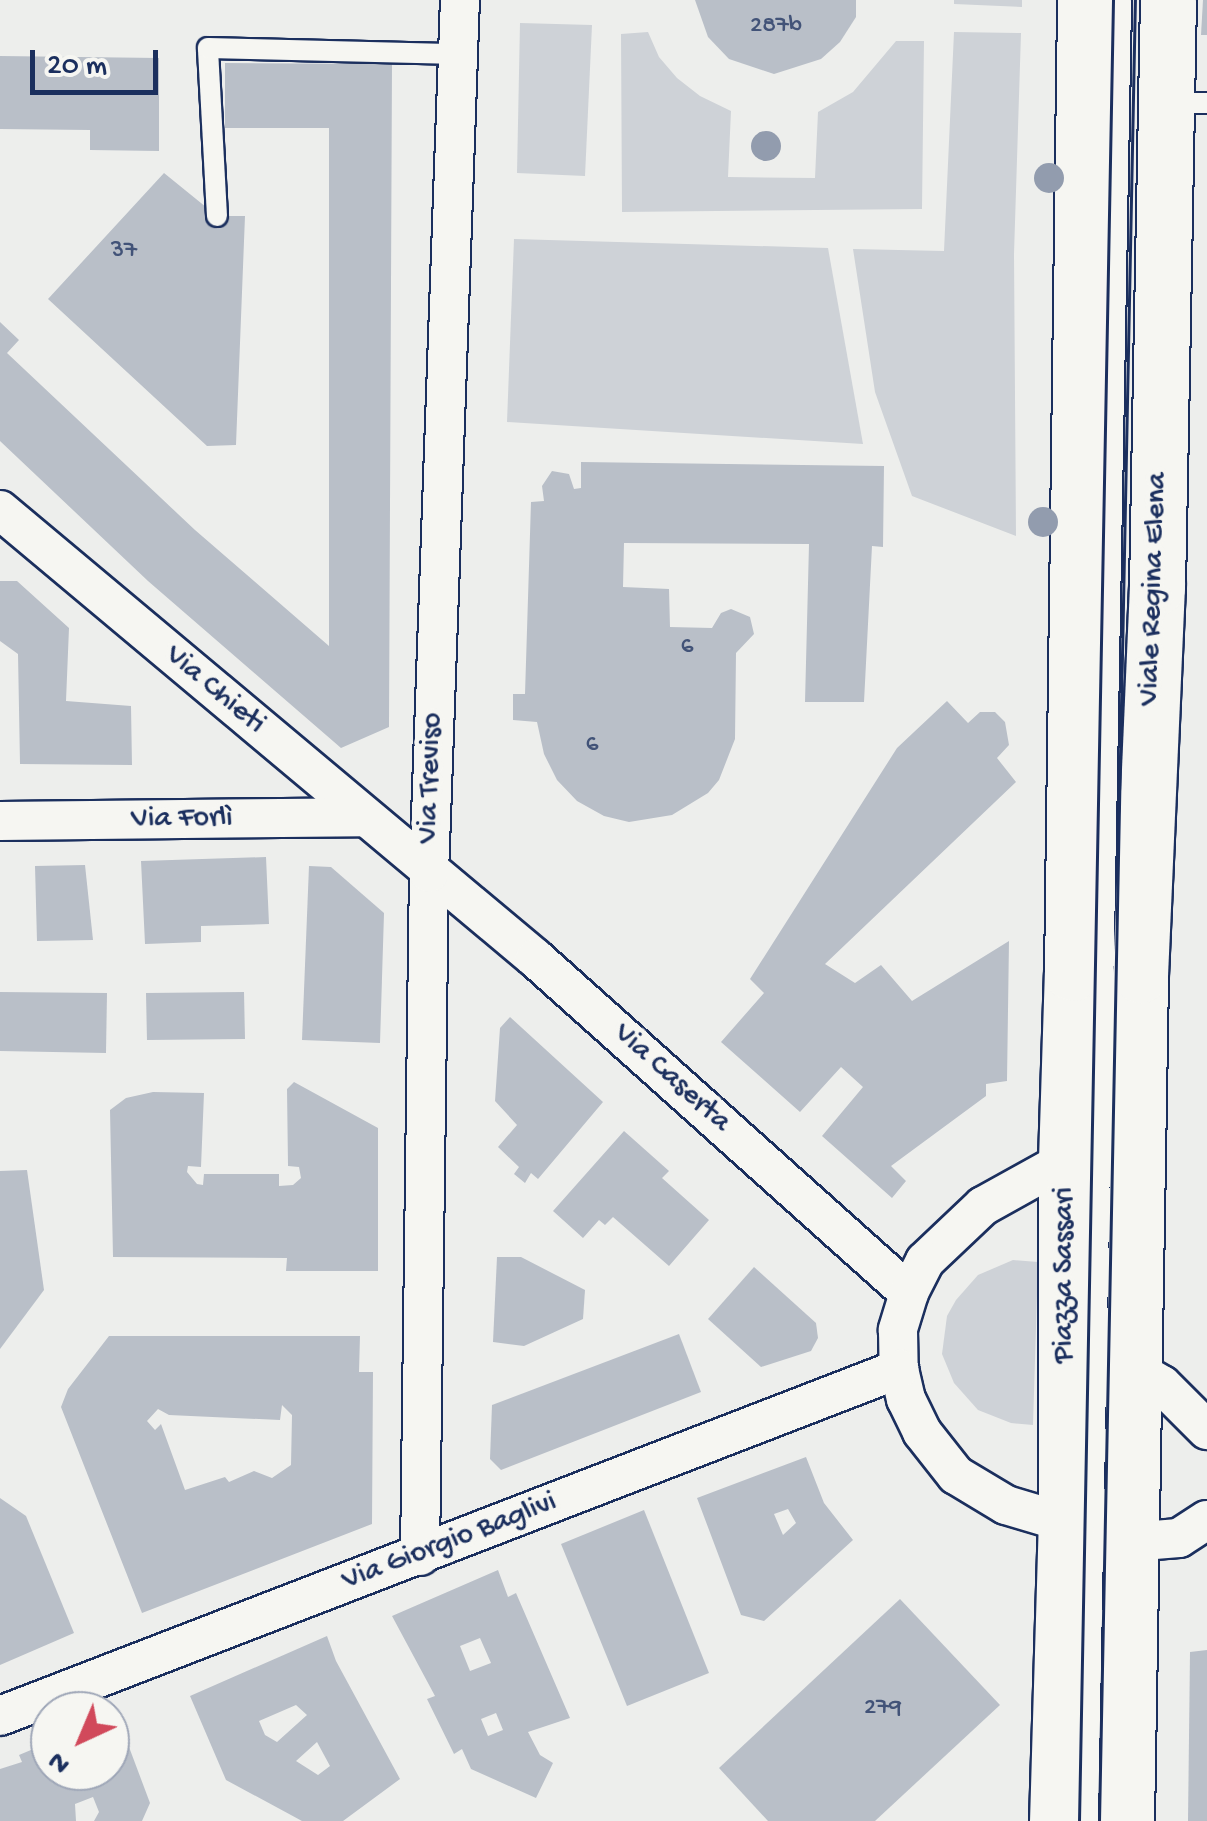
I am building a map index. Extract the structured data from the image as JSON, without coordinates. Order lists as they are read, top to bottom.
{
  "streets": {
    "main road": ["Viale Regina Elena", "Piazza Sassari"],
    "street": [
      "Via Chieti",
      "Via Treviso",
      "Via Forlì",
      "Via Caserta",
      "Via Giorgio Baglivi"
    ]
  },
  "crossings": [
    ["Viale Regina Elena", "Piazza Sassari"],
    ["Via Chieti", "Via Treviso"],
    ["Via Chieti", "Via Forlì"],
    ["Via Chieti", "Via Caserta"],
    ["Via Treviso", "Via Caserta"],
    ["Via Treviso", "Via Giorgio Baglivi"],
    ["Via Caserta", "Piazza Sassari"],
    ["Piazza Sassari", "Via Giorgio Baglivi"]
  ],
  "house_numbers": [
    "287b",
    "37",
    "6",
    "6",
    "279"
  ],
  "scale_bar": "20 m",
  "north": "bottom left"
}
